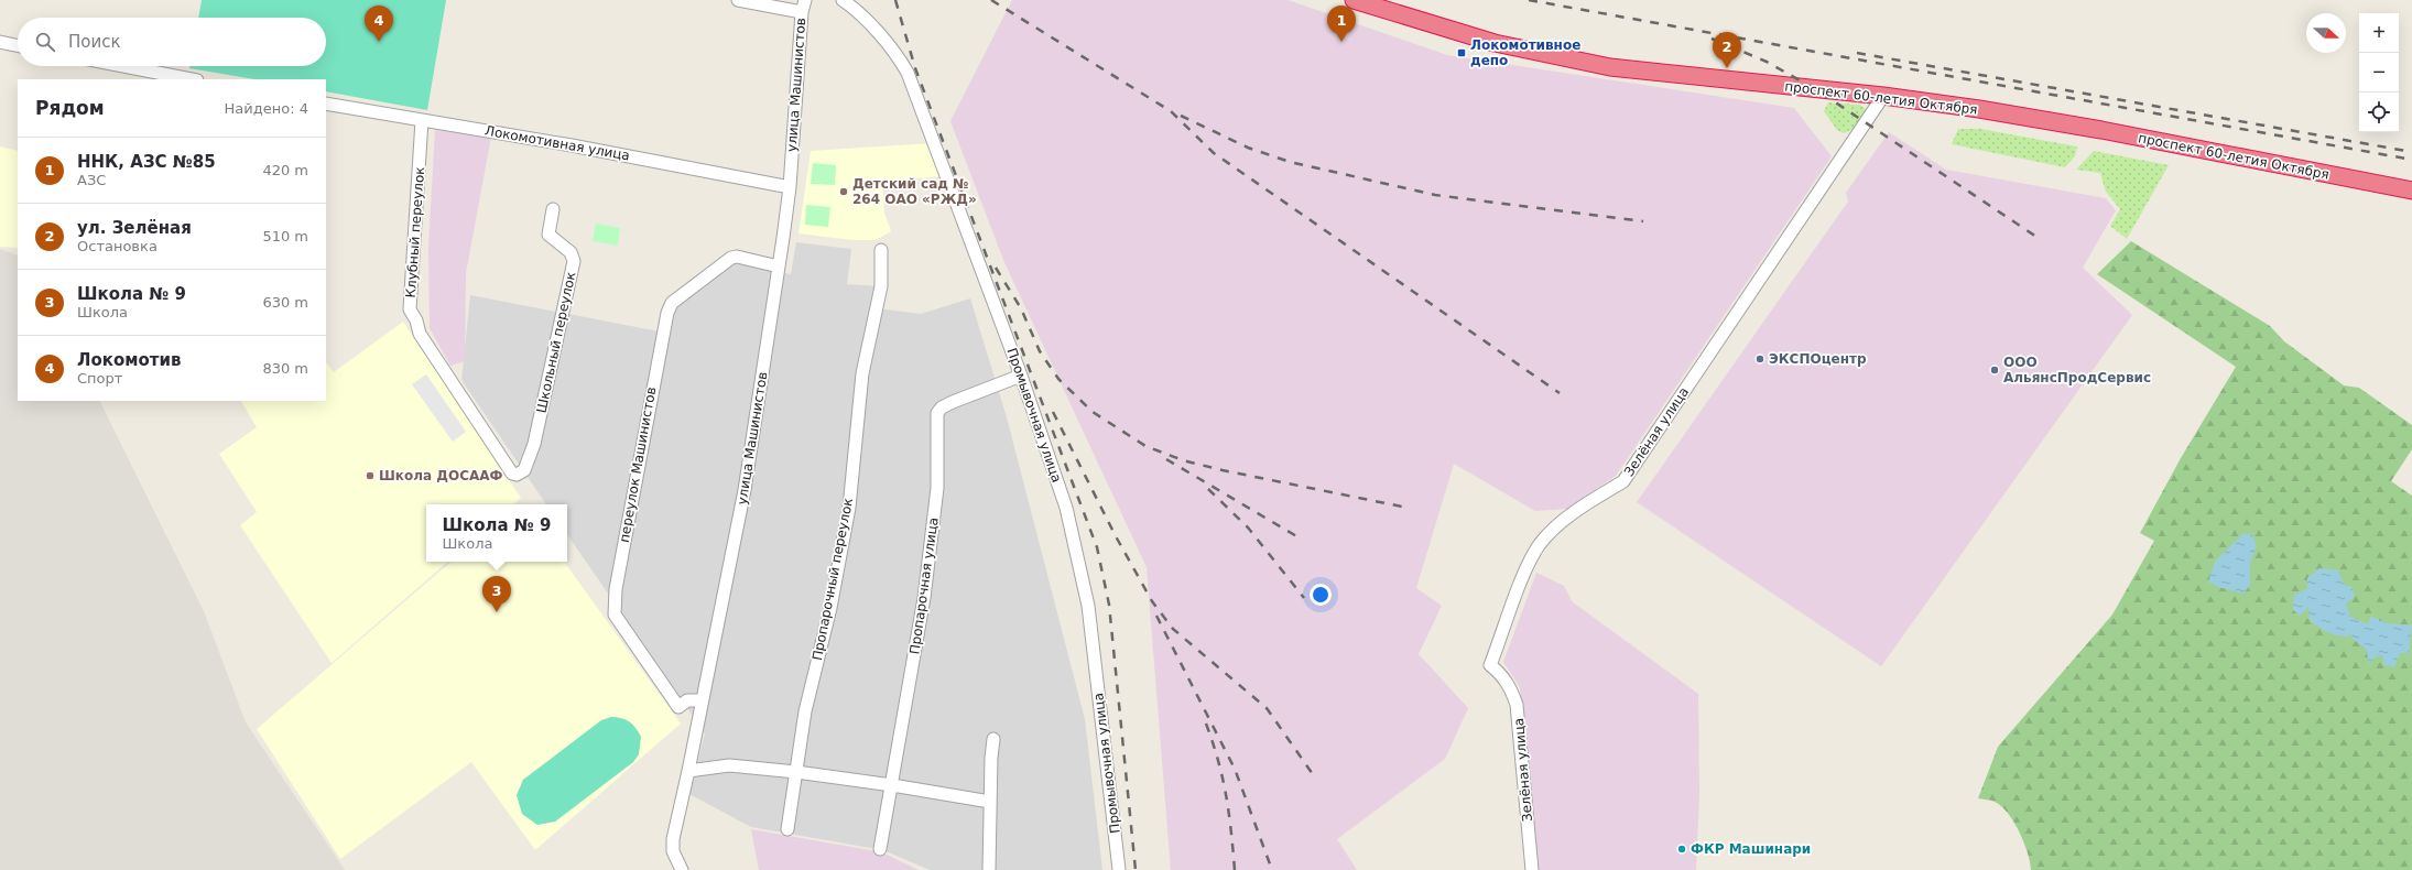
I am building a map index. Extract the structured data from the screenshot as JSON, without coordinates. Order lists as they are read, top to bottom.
{
  "streets": {
    "highway": ["проспект 60-летия Октября"],
    "street": [
      "улица Машинистов",
      "Локомотивная улица",
      "Клубный переулок",
      "Школьный переулок",
      "Промывочная улица",
      "Зелёная улица",
      "переулок Машинистов",
      "Пропарочный переулок",
      "Пропарочная улица"
    ]
  },
  "crossings": [
    ["улица Машинистов", "Локомотивная улица"],
    ["улица Машинистов", "переулок Машинистов"],
    ["проспект 60-летия Октября", "Зелёная улица"],
    ["Локомотивная улица", "Клубный переулок"],
    ["Клубный переулок", "Школьный переулок"],
    ["Промывочная улица", "Пропарочная улица"]
  ],
  "places": {
    "transit": ["Локомотивное депо"],
    "other": [
      "Детский сад № 264 ОАО «РЖД»",
      "ЭКСПОцентр",
      "ООО АльянсПродСервис",
      "Школа ДОСААФ",
      "ФКР Машинари"
    ]
  },
  "north": "right",
  "page": {
    "pins": [
      "1",
      "4",
      "2",
      "3"
    ],
    "map_buttons": ["+", "−"],
    "search": "Поиск",
    "heading": ["Рядом", "Найдено: 4"],
    "list": [
      {
        "mark": "1",
        "name": "ННК, АЗС №85",
        "note": "АЗС",
        "value": "420 m"
      },
      {
        "mark": "2",
        "name": "ул. Зелёная",
        "note": "Остановка",
        "value": "510 m"
      },
      {
        "mark": "3",
        "name": "Школа № 9",
        "note": "Школа",
        "value": "630 m"
      },
      {
        "mark": "4",
        "name": "Локомотив",
        "note": "Спорт",
        "value": "830 m"
      }
    ],
    "popup": ["Школа № 9", "Школа"]
  }
}
